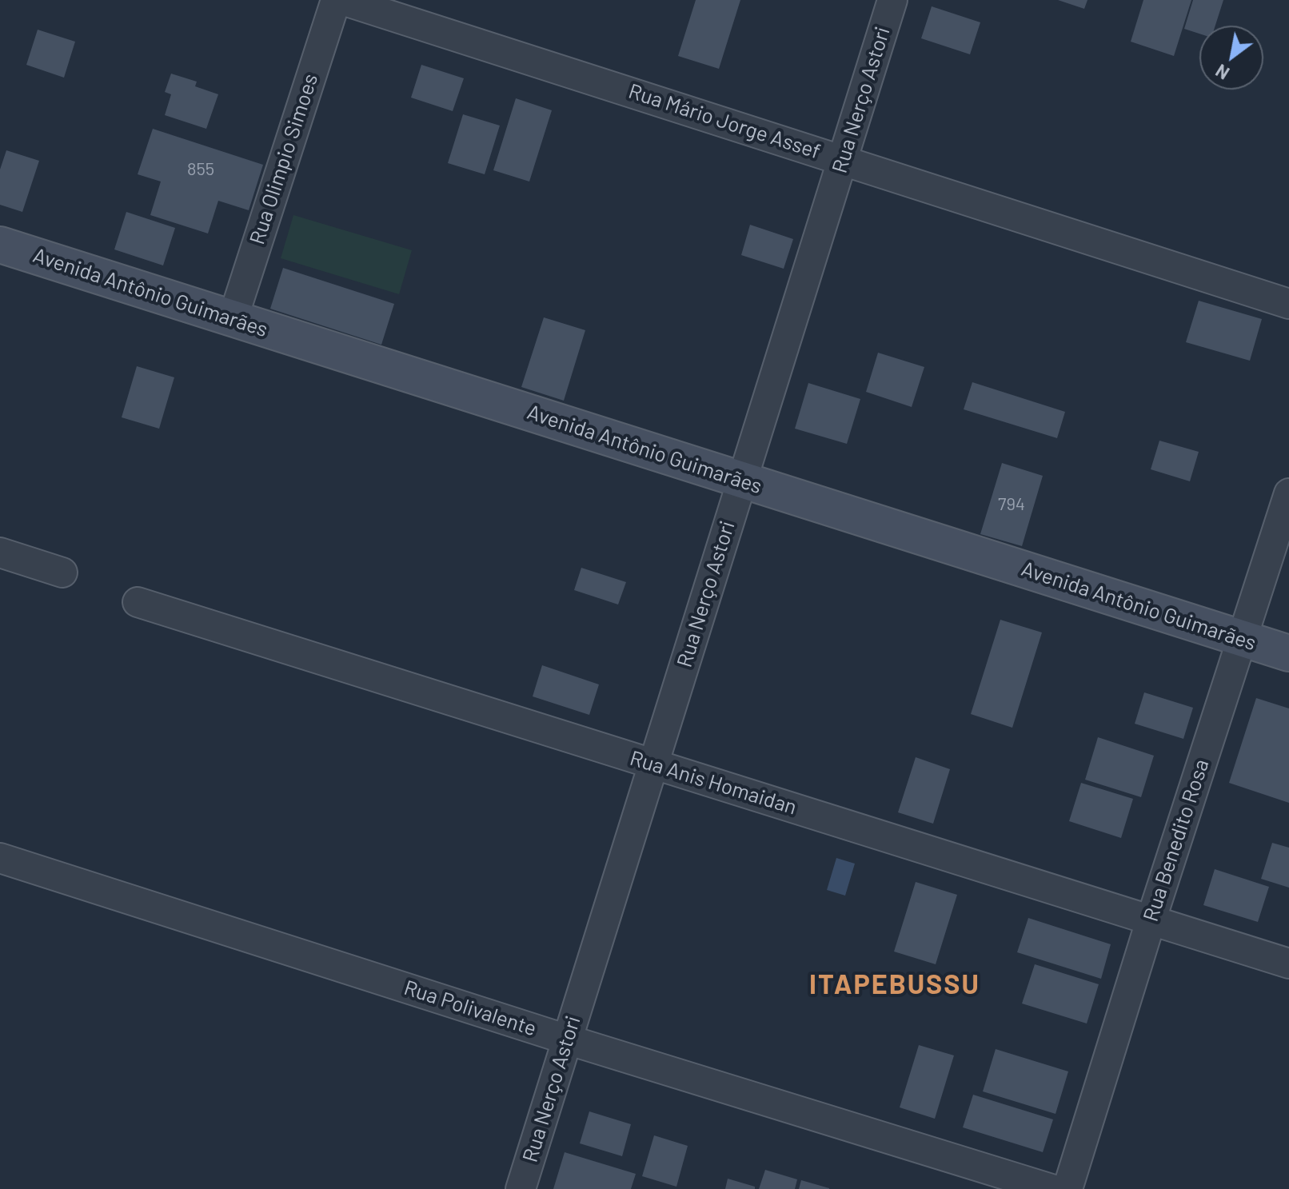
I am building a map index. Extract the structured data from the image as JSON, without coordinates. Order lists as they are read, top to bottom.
{
  "streets": {
    "street": [
      "Rua Nerço Astori",
      "Rua Mário Jorge Assef",
      "Rua Olimpio Simoes",
      "Avenida Antônio Guimarães",
      "Rua Anis Homaidan",
      "Rua Benedito Rosa",
      "Rua Polivalente"
    ]
  },
  "crossings": [
    ["Rua Nerço Astori", "Rua Mário Jorge Assef"],
    ["Rua Nerço Astori", "Avenida Antônio Guimarães"],
    ["Rua Nerço Astori", "Rua Anis Homaidan"],
    ["Rua Nerço Astori", "Rua Polivalente"],
    ["Rua Olimpio Simoes", "Avenida Antônio Guimarães"],
    ["Avenida Antônio Guimarães", "Rua Benedito Rosa"],
    ["Rua Anis Homaidan", "Rua Benedito Rosa"]
  ],
  "districts": ["ITAPEBUSSU"],
  "house_numbers": ["855", "794"],
  "north": "bottom left"
}
